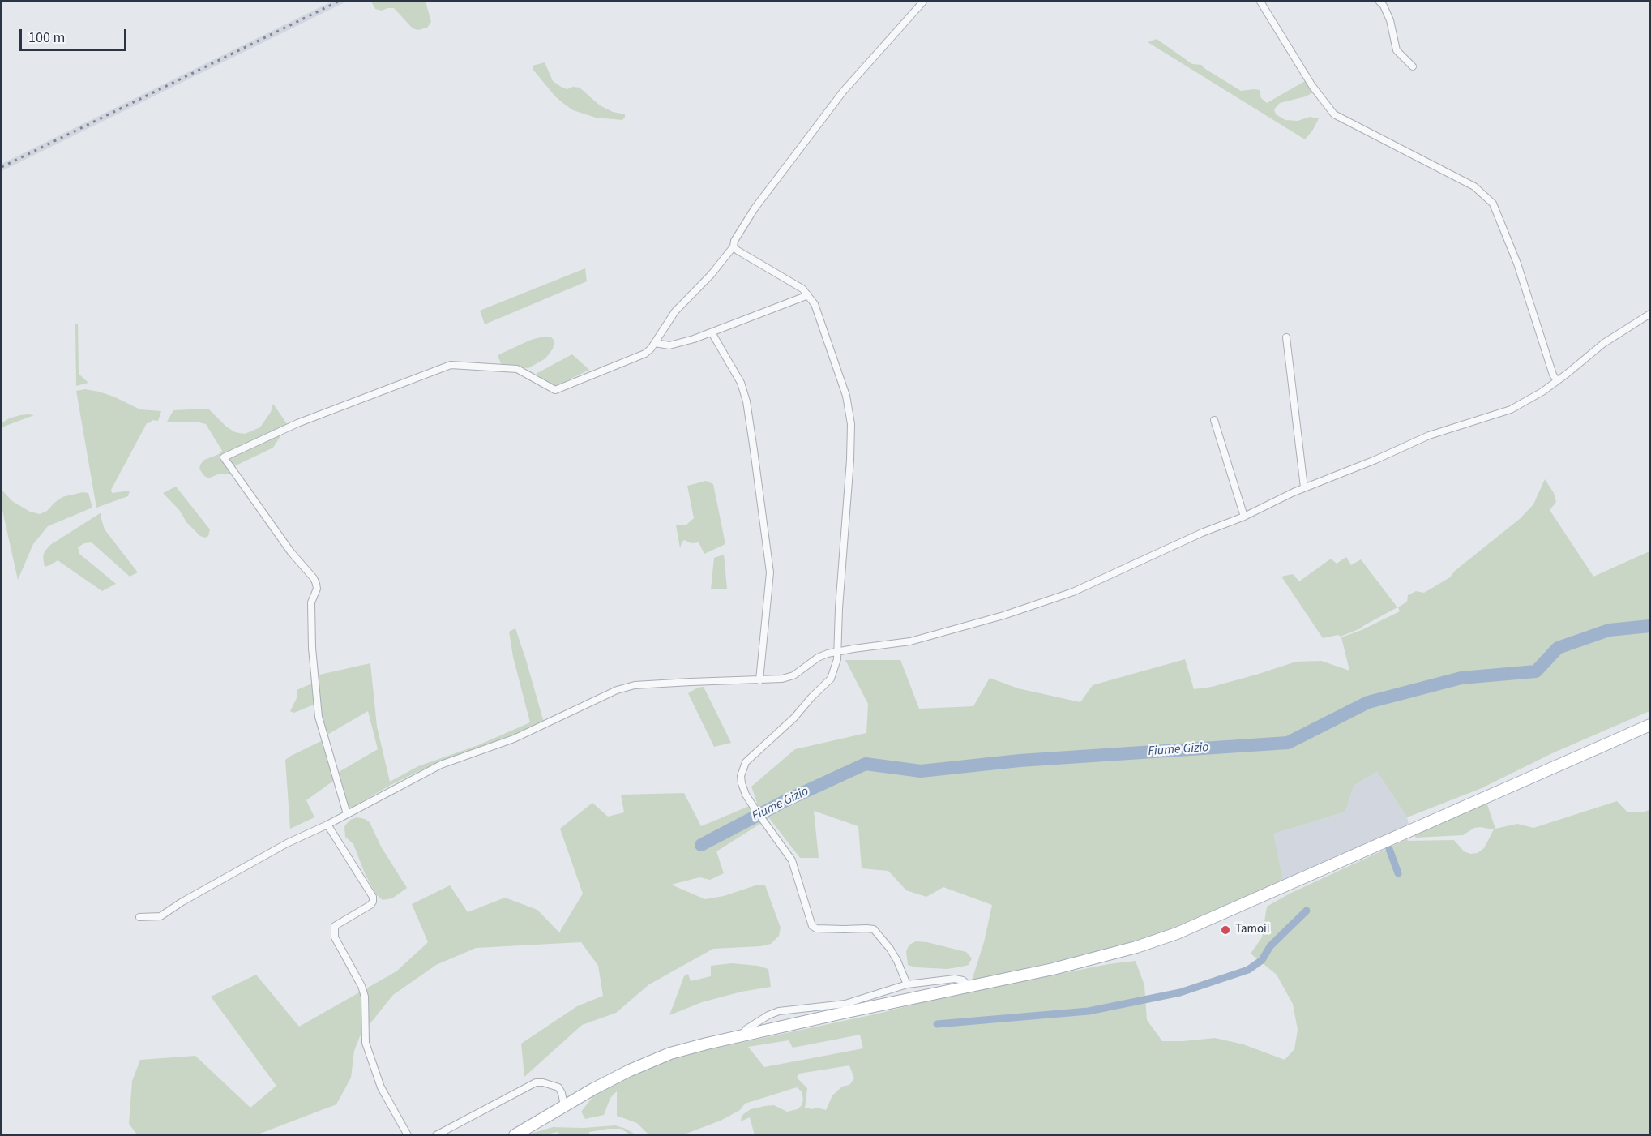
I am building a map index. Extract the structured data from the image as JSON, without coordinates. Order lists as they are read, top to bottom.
{
  "water": ["Fiume Gizio"],
  "places": ["Tamoil"],
  "scale_bar": "100 m"
}
